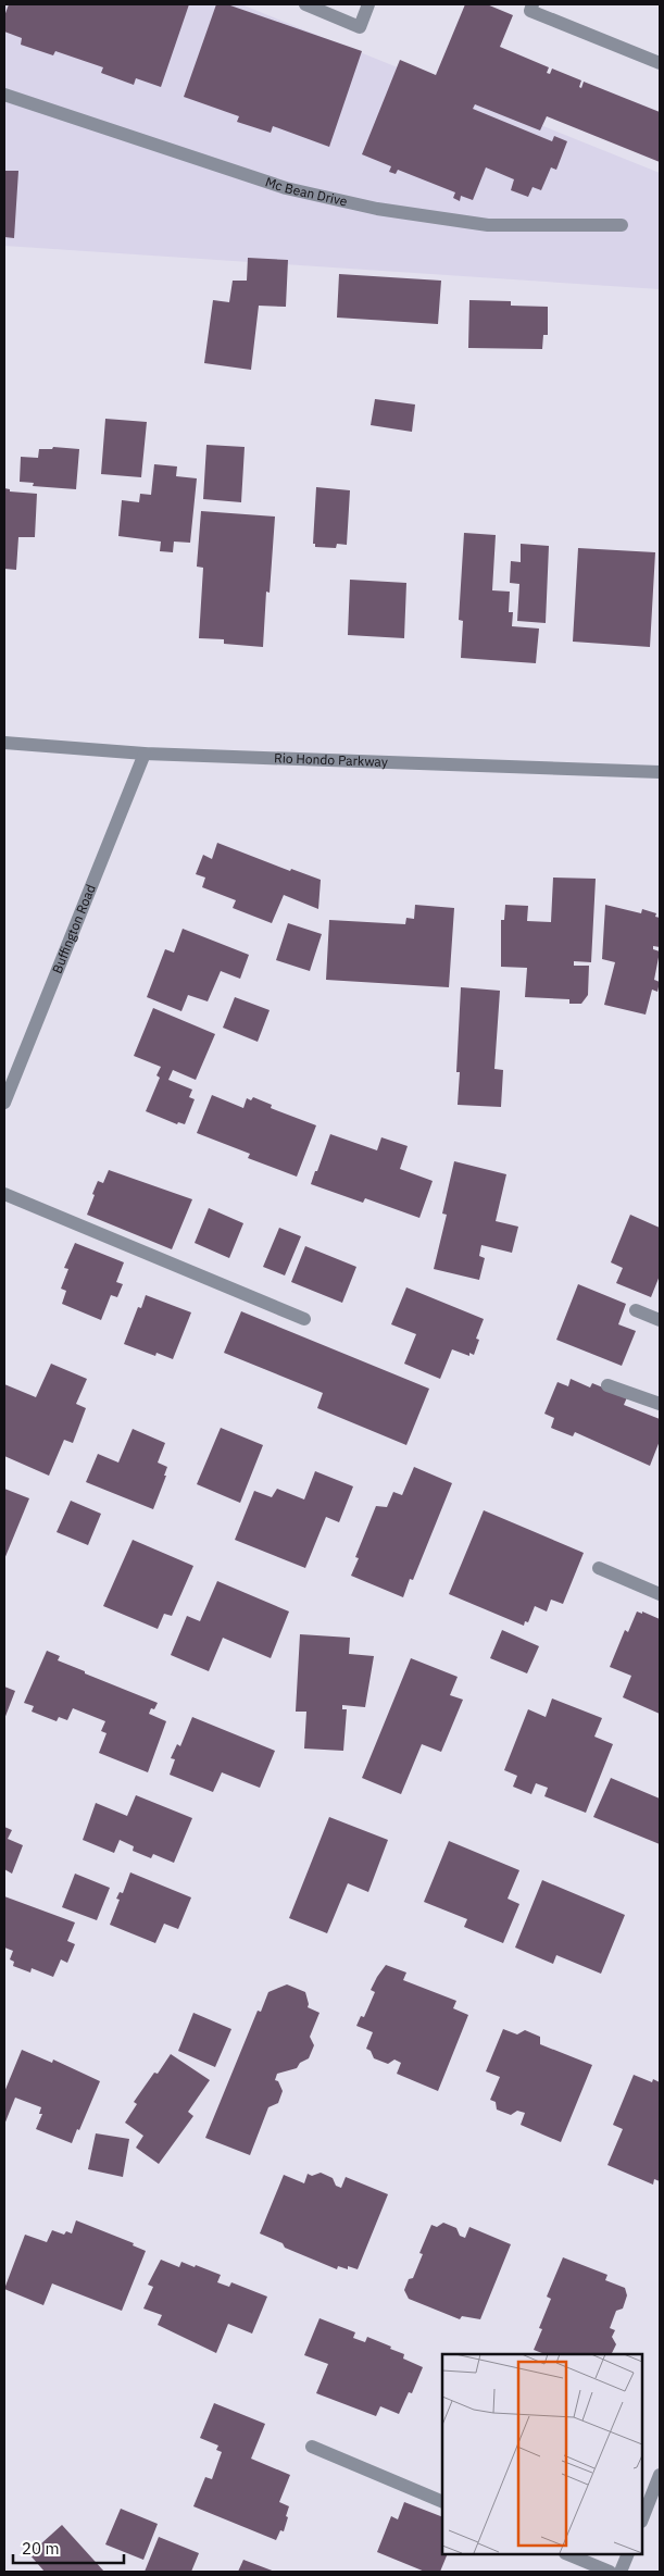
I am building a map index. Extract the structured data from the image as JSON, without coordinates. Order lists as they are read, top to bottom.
{
  "streets": {
    "street": ["Mc Bean Drive", "Rio Hondo Parkway", "Buffington Road"]
  },
  "crossings": [
    ["Rio Hondo Parkway", "Buffington Road"]
  ],
  "scale_bar": "20 m"
}
